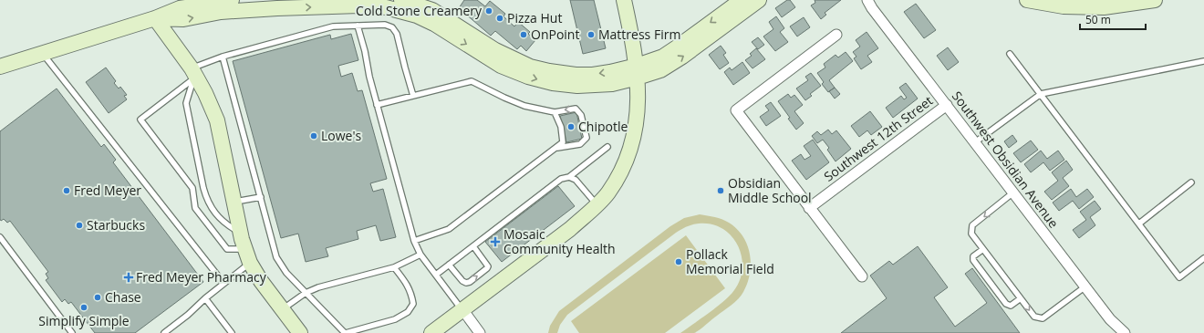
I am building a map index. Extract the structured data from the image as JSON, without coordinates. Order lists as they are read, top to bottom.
{
  "streets": {
    "street": ["Southwest 12th Street", "Southwest Obsidian Avenue"]
  },
  "crossings": [
    ["Southwest 12th Street", "Southwest Obsidian Avenue"]
  ],
  "places": {
    "other": [
      "Cold Stone Creamery",
      "Pizza Hut",
      "OnPoint",
      "Mattress Firm",
      "Chipotle",
      "Lowe's",
      "Fred Meyer",
      "Obsidian Middle School",
      "Starbucks",
      "Pollack Memorial Field",
      "Chase",
      "Simplify Simple"
    ],
    "health": ["Mosaic Community Health", "Fred Meyer Pharmacy"]
  },
  "scale_bar": "50 m"
}
